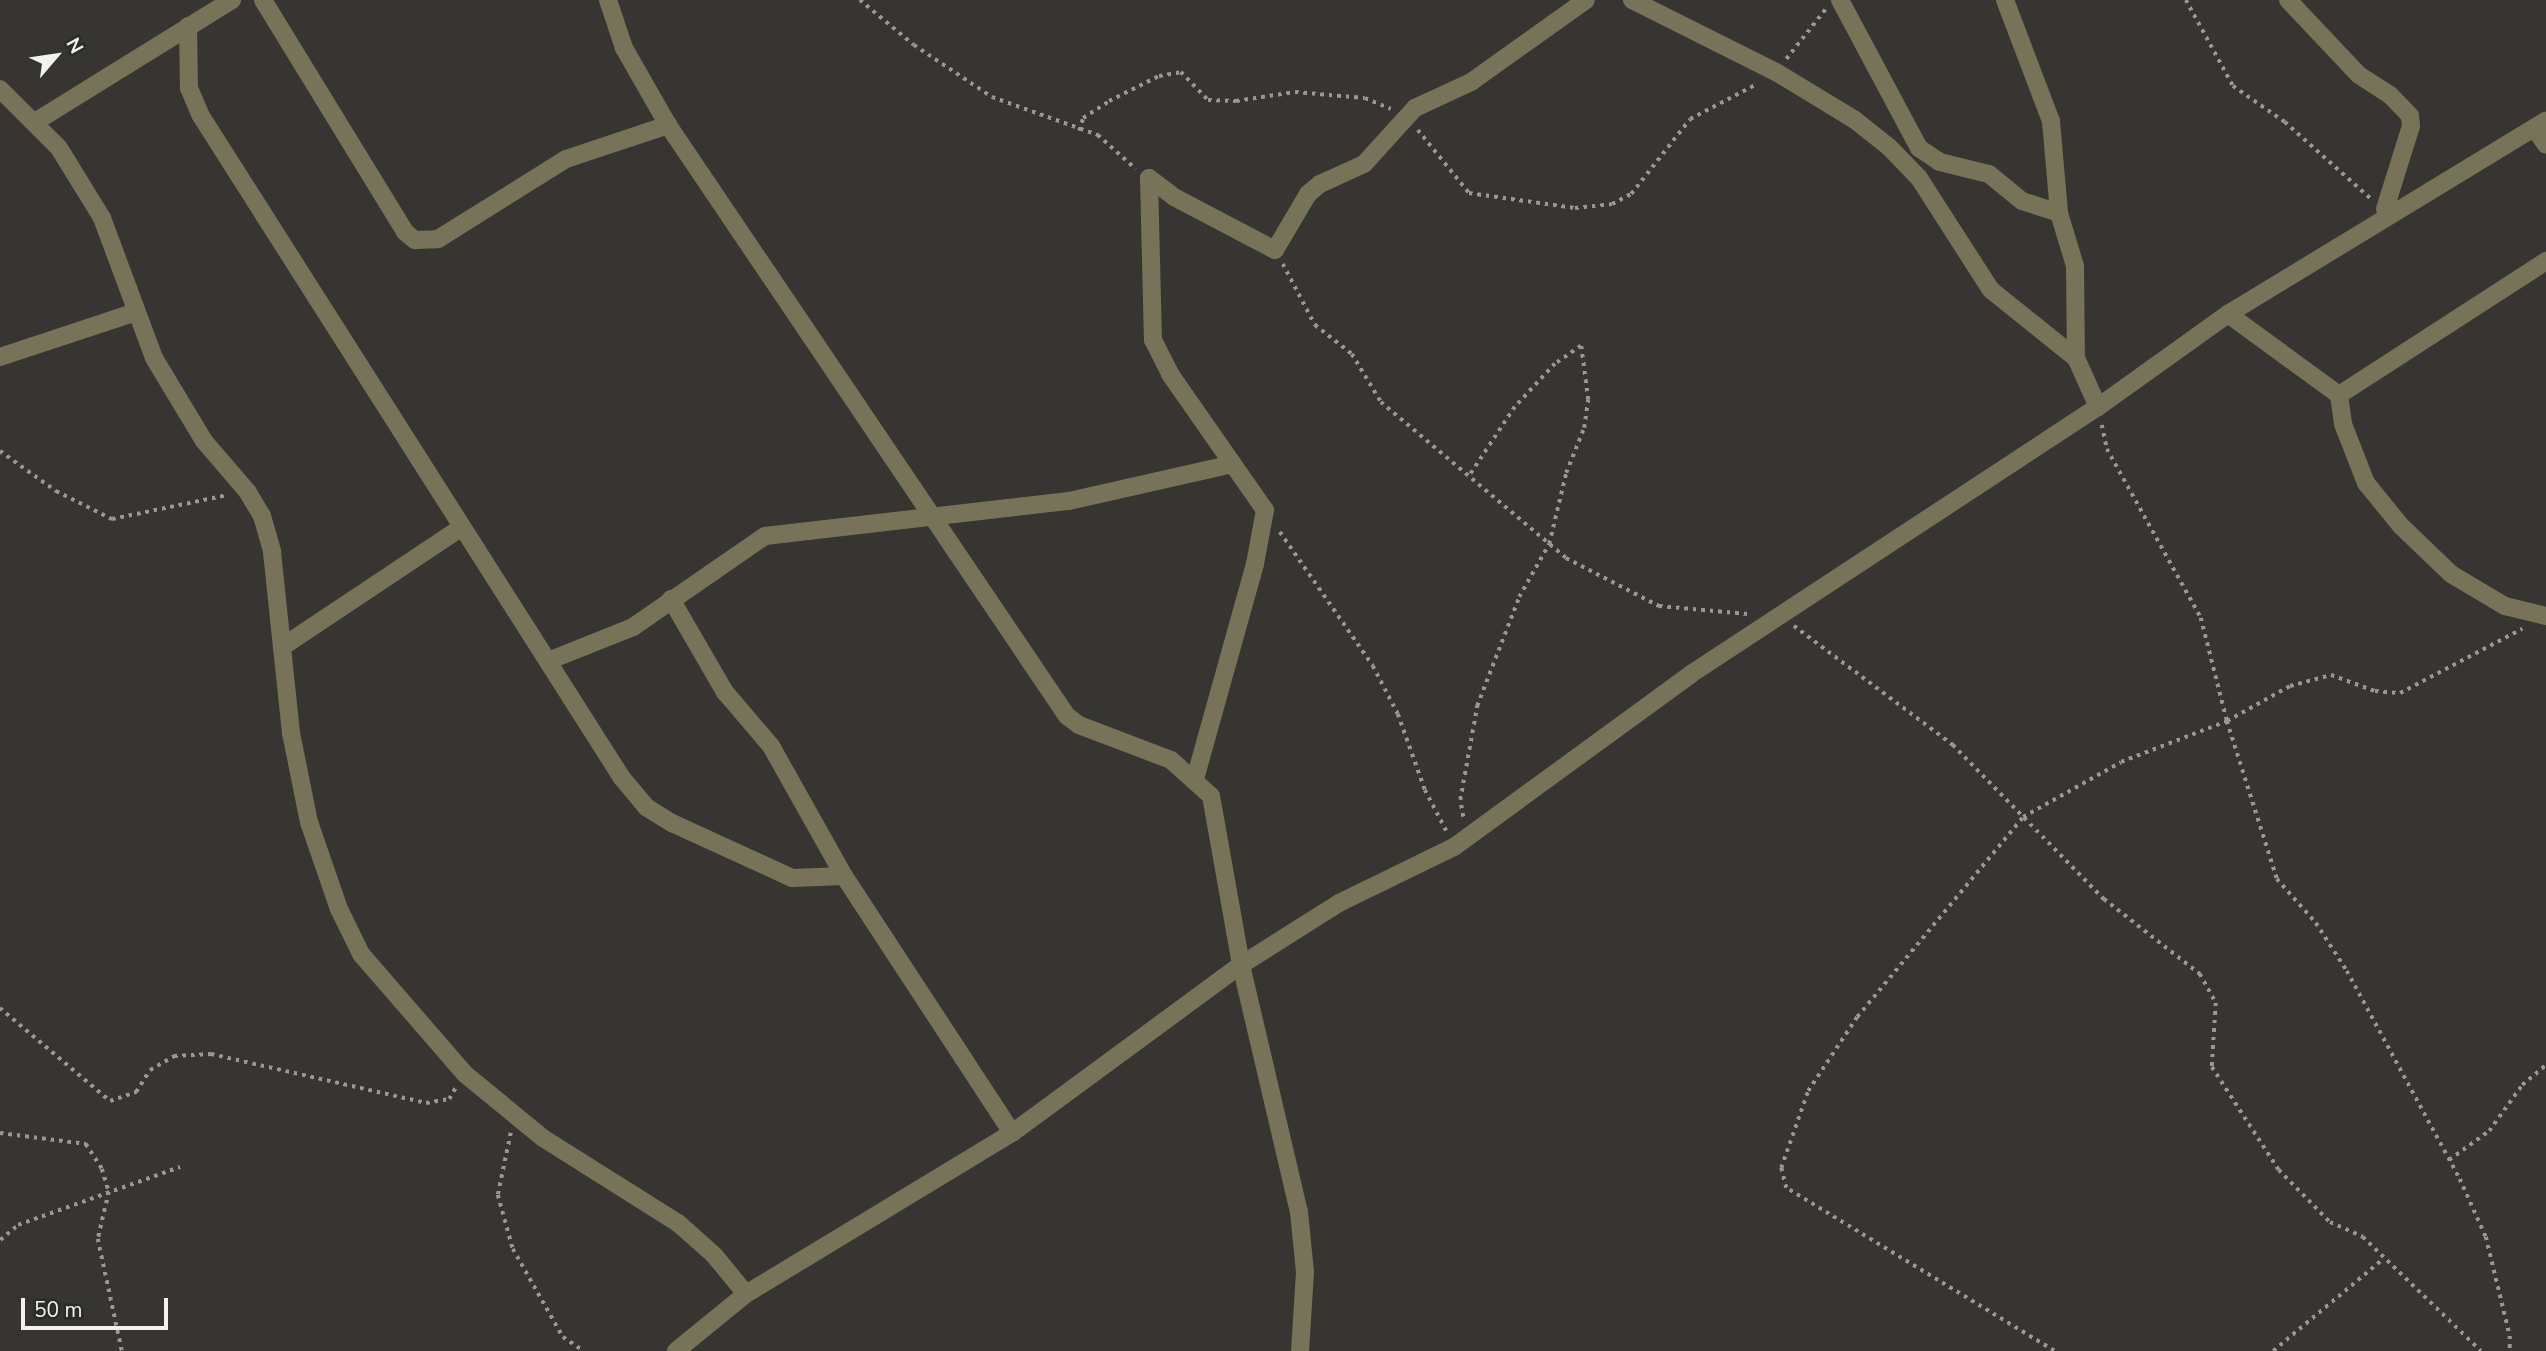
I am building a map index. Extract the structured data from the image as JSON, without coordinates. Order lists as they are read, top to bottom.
{
  "scale_bar": "50 m",
  "north": "top right"
}
